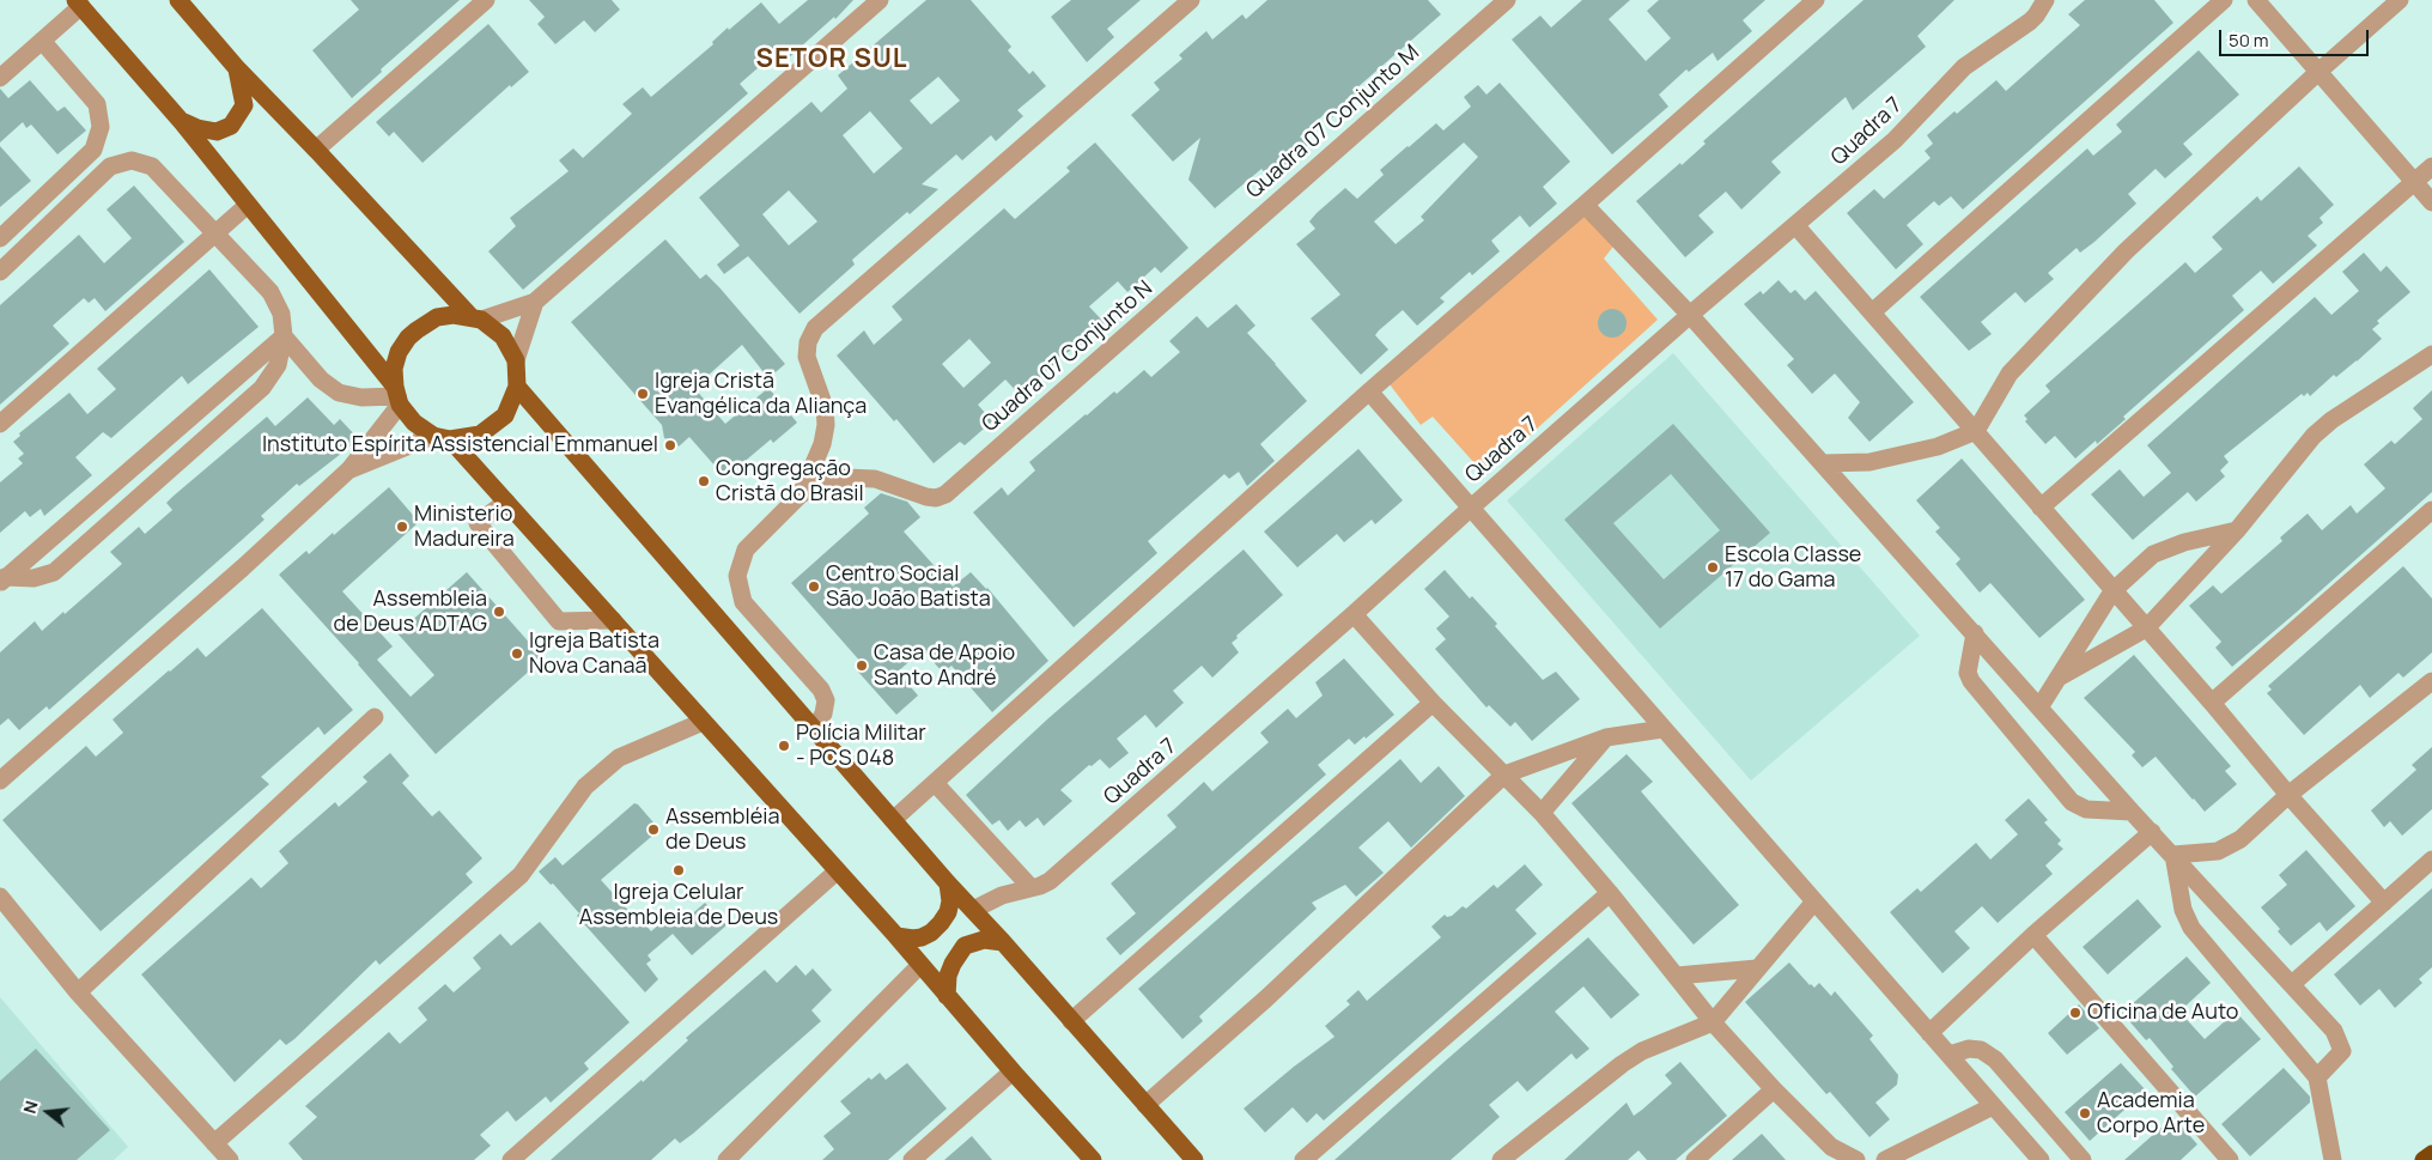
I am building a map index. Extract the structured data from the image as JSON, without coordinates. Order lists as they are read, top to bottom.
{
  "streets": {
    "street": ["Quadra 07 Conjunto M", "Quadra 7", "Quadra 07 Conjunto N"]
  },
  "crossings": [
    ["Quadra 07 Conjunto M", "Quadra 07 Conjunto N"]
  ],
  "districts": ["SETOR SUL"],
  "places": [
    "Igreja Cristã Evangélica da Aliança",
    "Instituto Espírita Assistencial Emmanuel",
    "Congregação Cristã do Brasil",
    "Ministerio Madureira",
    "Escola Classe 17 do Gama",
    "Centro Social São João Batista",
    "Assembleia de Deus ADTAG",
    "Igreja Batista Nova Canaã",
    "Casa de Apoio Santo André",
    "Polícia Militar - PCS 048",
    "Assembléia de Deus",
    "Igreja Celular Assembleia de Deus",
    "Oficina de Auto",
    "Academia Corpo Arte"
  ],
  "scale_bar": "50 m",
  "north": "left"
}
